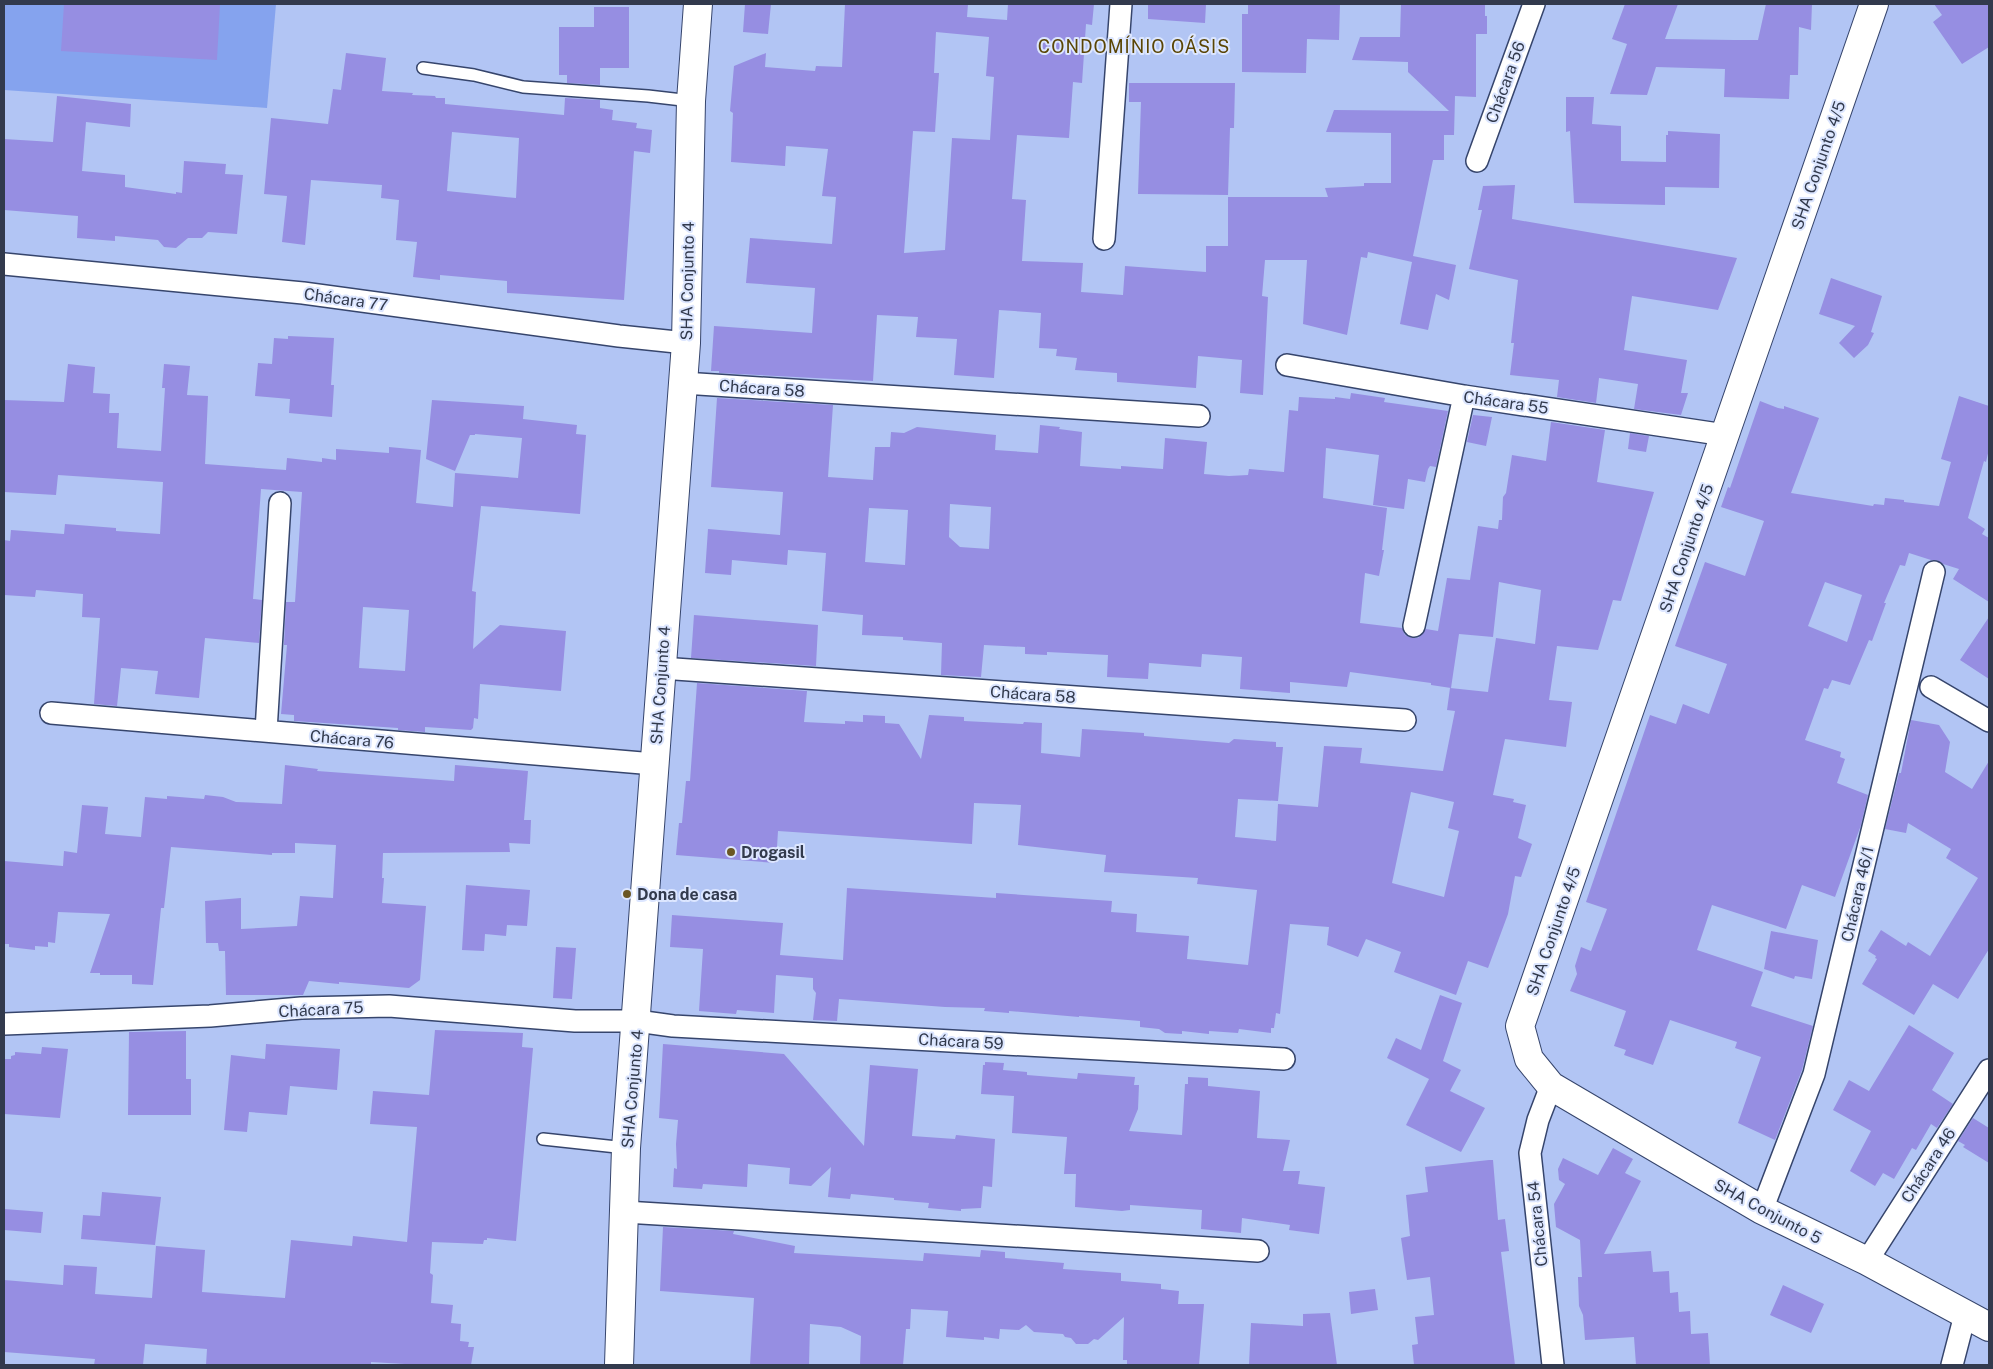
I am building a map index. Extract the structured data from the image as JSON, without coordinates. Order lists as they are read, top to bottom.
{
  "streets": {
    "street": [
      "Chácara 56",
      "SHA Conjunto 4/5",
      "SHA Conjunto 4",
      "Chácara 77",
      "Chácara 58",
      "Chácara 55",
      "Chácara 76",
      "Chácara 46/1",
      "Chácara 75",
      "Chácara 59",
      "Chácara 46",
      "SHA Conjunto 5",
      "Chácara 54"
    ]
  },
  "crossings": [
    ["SHA Conjunto 4/5", "Chácara 55"],
    ["SHA Conjunto 4/5", "SHA Conjunto 5"],
    ["SHA Conjunto 4/5", "Chácara 54"],
    ["SHA Conjunto 4", "Chácara 77"],
    ["SHA Conjunto 4", "Chácara 58"],
    ["SHA Conjunto 4", "Chácara 76"],
    ["SHA Conjunto 4", "Chácara 75"],
    ["SHA Conjunto 4", "Chácara 59"],
    ["Chácara 46/1", "SHA Conjunto 5"],
    ["Chácara 75", "Chácara 59"],
    ["Chácara 46", "SHA Conjunto 5"],
    ["SHA Conjunto 5", "Chácara 54"]
  ],
  "districts": ["CONDOMÍNIO OÁSIS"],
  "places": ["Drogasil", "Dona de casa"]
}
